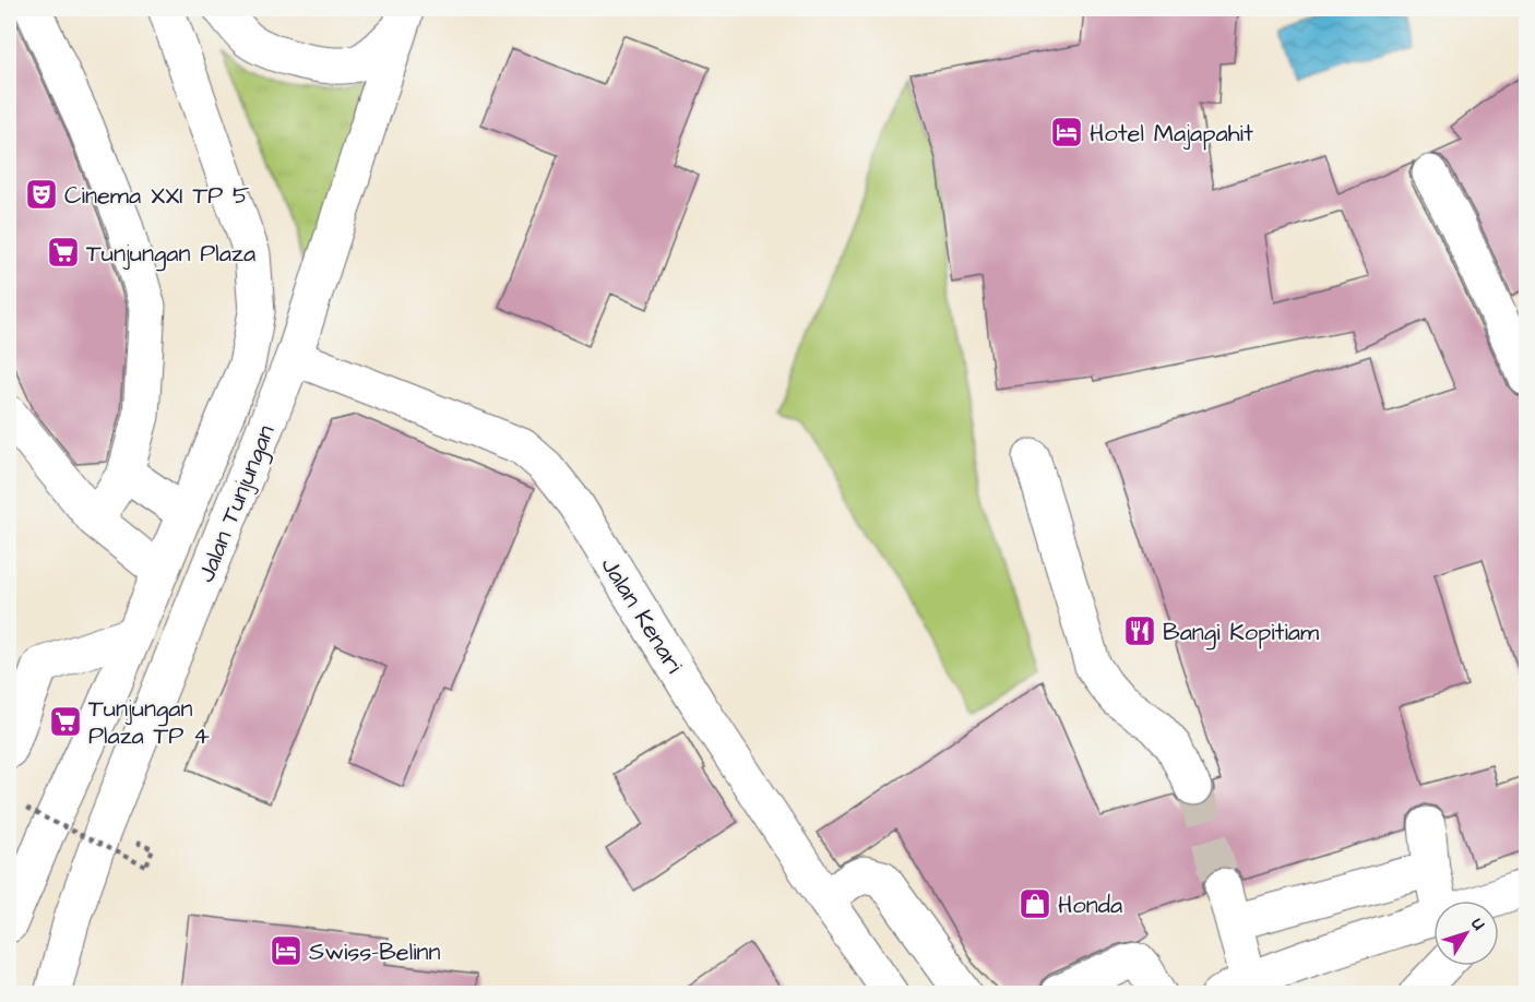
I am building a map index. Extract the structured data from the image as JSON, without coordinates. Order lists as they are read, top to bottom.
{
  "streets": {
    "main road": ["Jalan Tunjungan", "Jalan Kenari"]
  },
  "crossings": [
    ["Jalan Tunjungan", "Jalan Kenari"]
  ],
  "places": {
    "hotel": ["Hotel Majapahit", "Swiss-Belinn"],
    "theatre": ["Cinema XXI TP 5"],
    "supermarket": ["Tunjungan Plaza", "Tunjungan Plaza TP 4"],
    "restaurant": ["Bangi Kopitiam"],
    "shop": ["Honda"]
  },
  "north": "top right"
}
